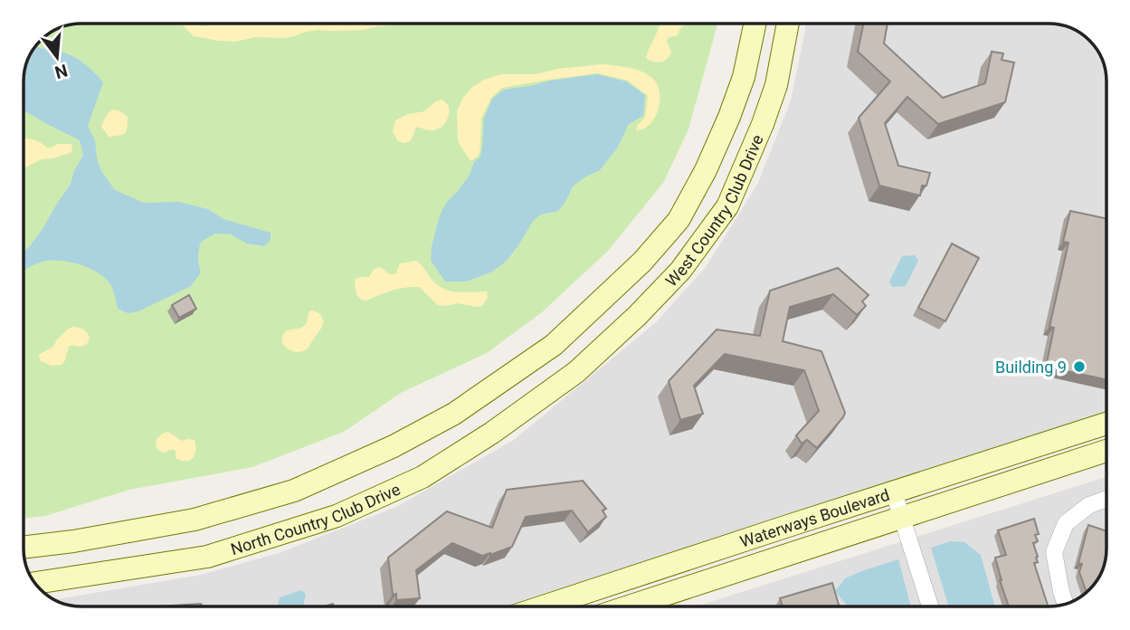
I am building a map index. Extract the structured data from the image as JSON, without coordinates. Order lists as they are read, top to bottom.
{
  "streets": {
    "street": ["West Country Club Drive", "North Country Club Drive", "Waterways Boulevard"]
  },
  "crossings": [
    ["West Country Club Drive", "North Country Club Drive"]
  ],
  "places": ["Building 9"],
  "north": "bottom"
}
